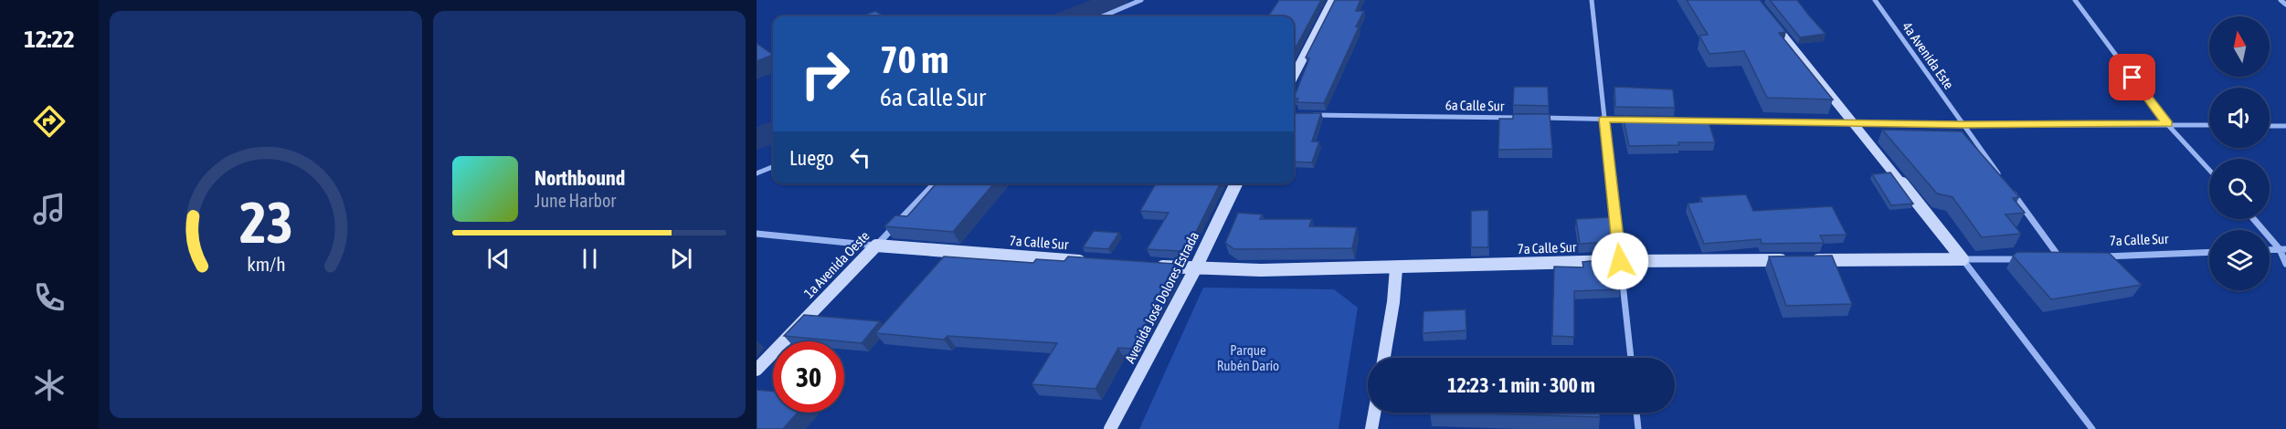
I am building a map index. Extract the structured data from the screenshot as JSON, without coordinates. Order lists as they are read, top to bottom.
{
  "streets": {
    "street": [
      "4a Avenida Este",
      "6a Calle Sur",
      "7a Calle Sur",
      "1a Avenida Oeste",
      "Avenida José Dolores Estrada"
    ]
  },
  "crossings": [
    ["7a Calle Sur", "1a Avenida Oeste"],
    ["7a Calle Sur", "Avenida José Dolores Estrada"]
  ],
  "parks": ["Parque Rubén Darío"],
  "north": "top",
  "page": {
    "tabs": "12:22",
    "turn": ["70 m", "6a Calle Sur"],
    "then": "Luego",
    "song": ["Northbound", "June Harbor"],
    "limit": "30",
    "trip": "12:23 · 1 min · 300 m",
    "gauge": ["23", "km/h"]
  }
}
